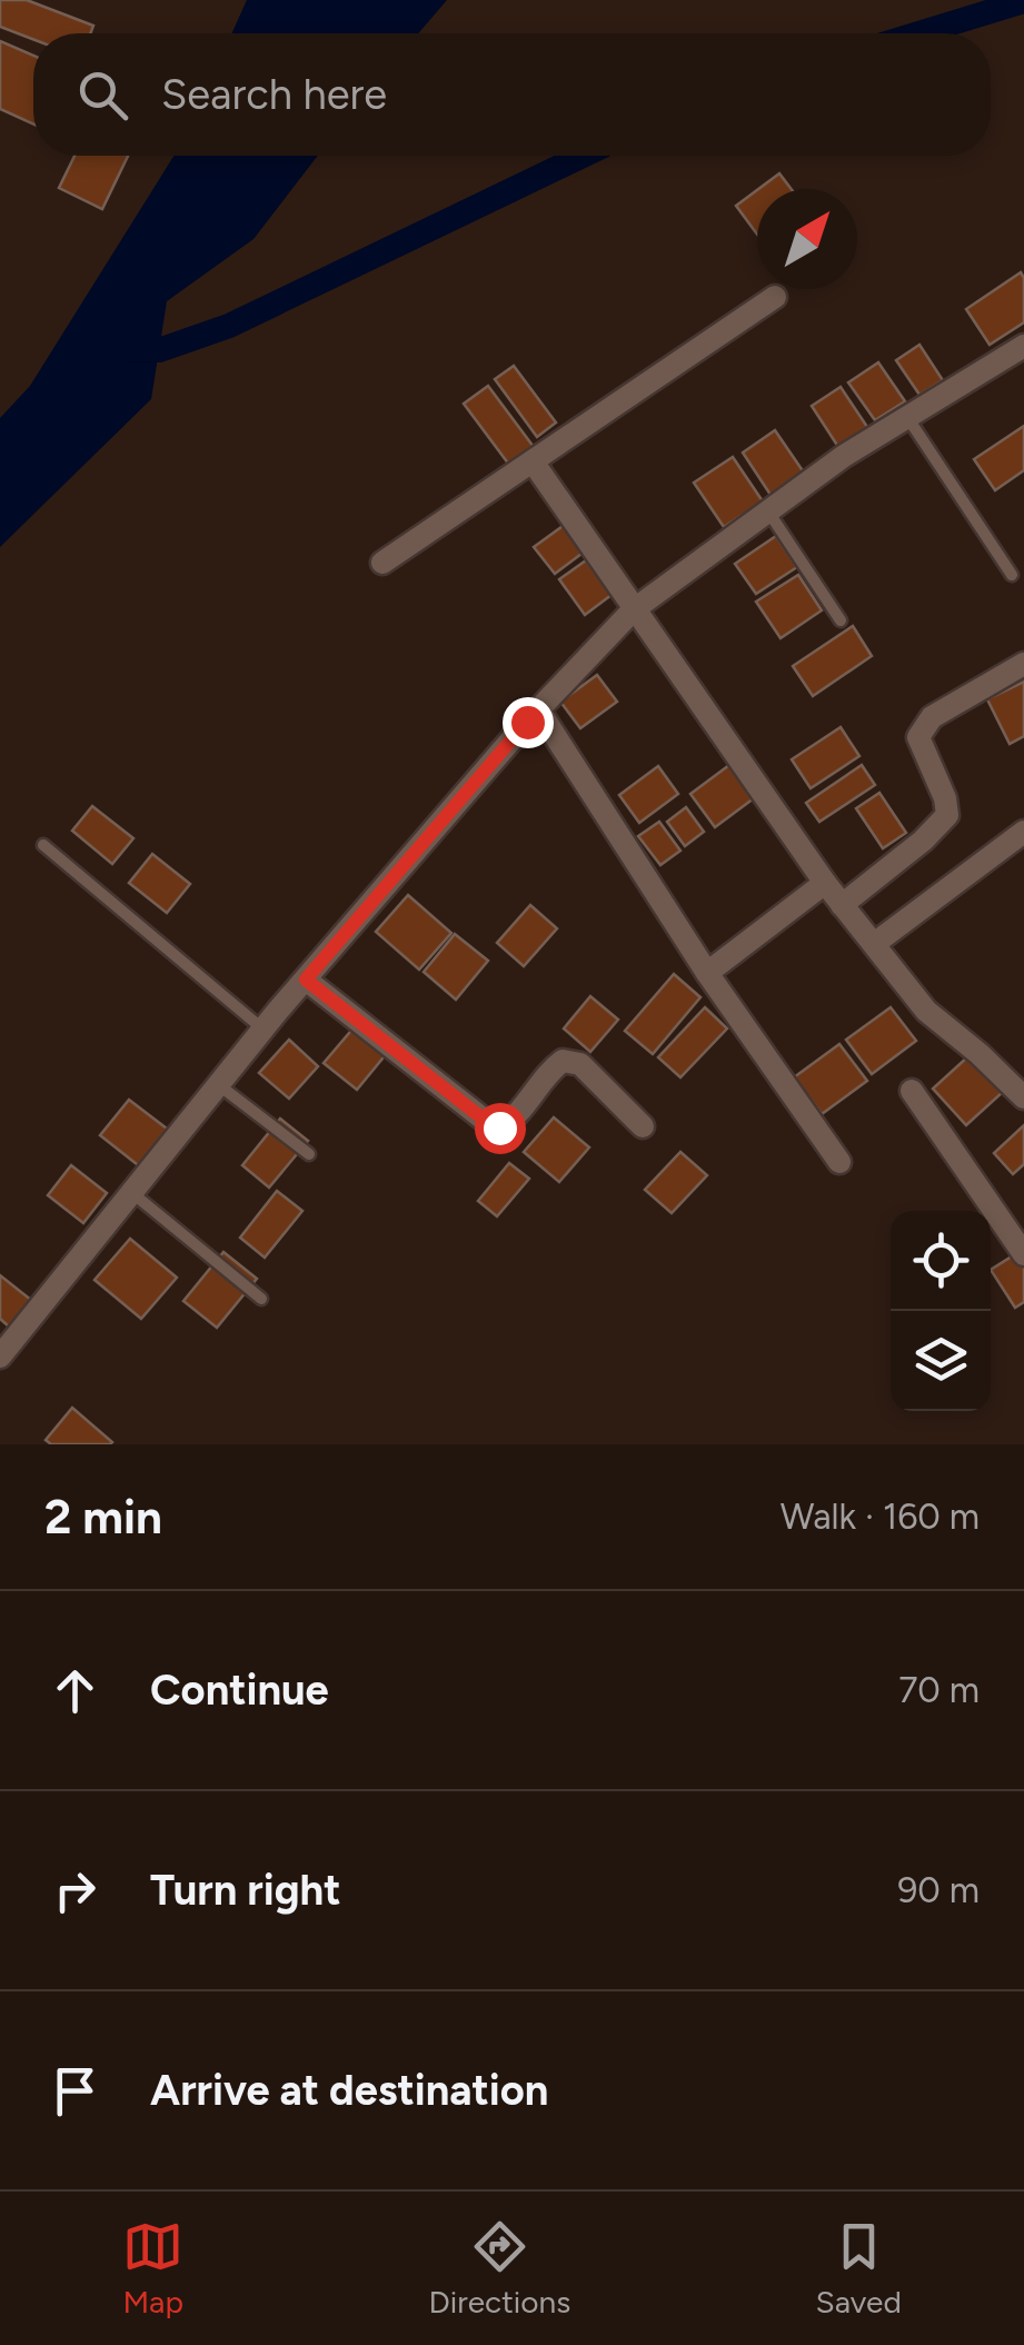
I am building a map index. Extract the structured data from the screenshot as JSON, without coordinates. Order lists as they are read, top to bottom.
{
  "north": "top right",
  "page": {
    "search": "Search here",
    "heading": ["2 min", "Walk · 160 m"],
    "list": [
      ["Continue", "70 m"],
      ["Turn right", "90 m"],
      "Arrive at destination"
    ],
    "nav": ["Map", "Directions", "Saved"]
  }
}
